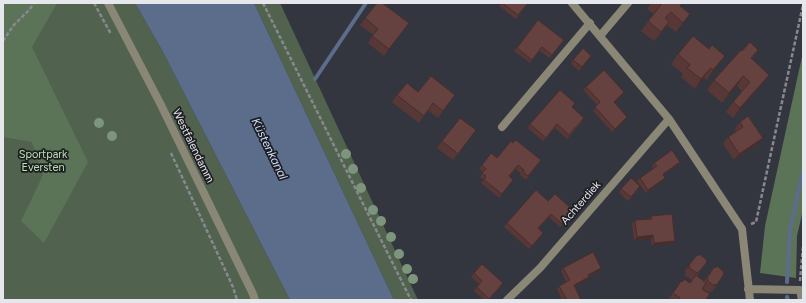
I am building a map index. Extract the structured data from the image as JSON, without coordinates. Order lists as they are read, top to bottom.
{
  "streets": {
    "street": ["Westfalendamm", "Achterdiek"]
  },
  "water": ["Küstenkanal"],
  "parks": ["Sportpark Eversten"]
}
